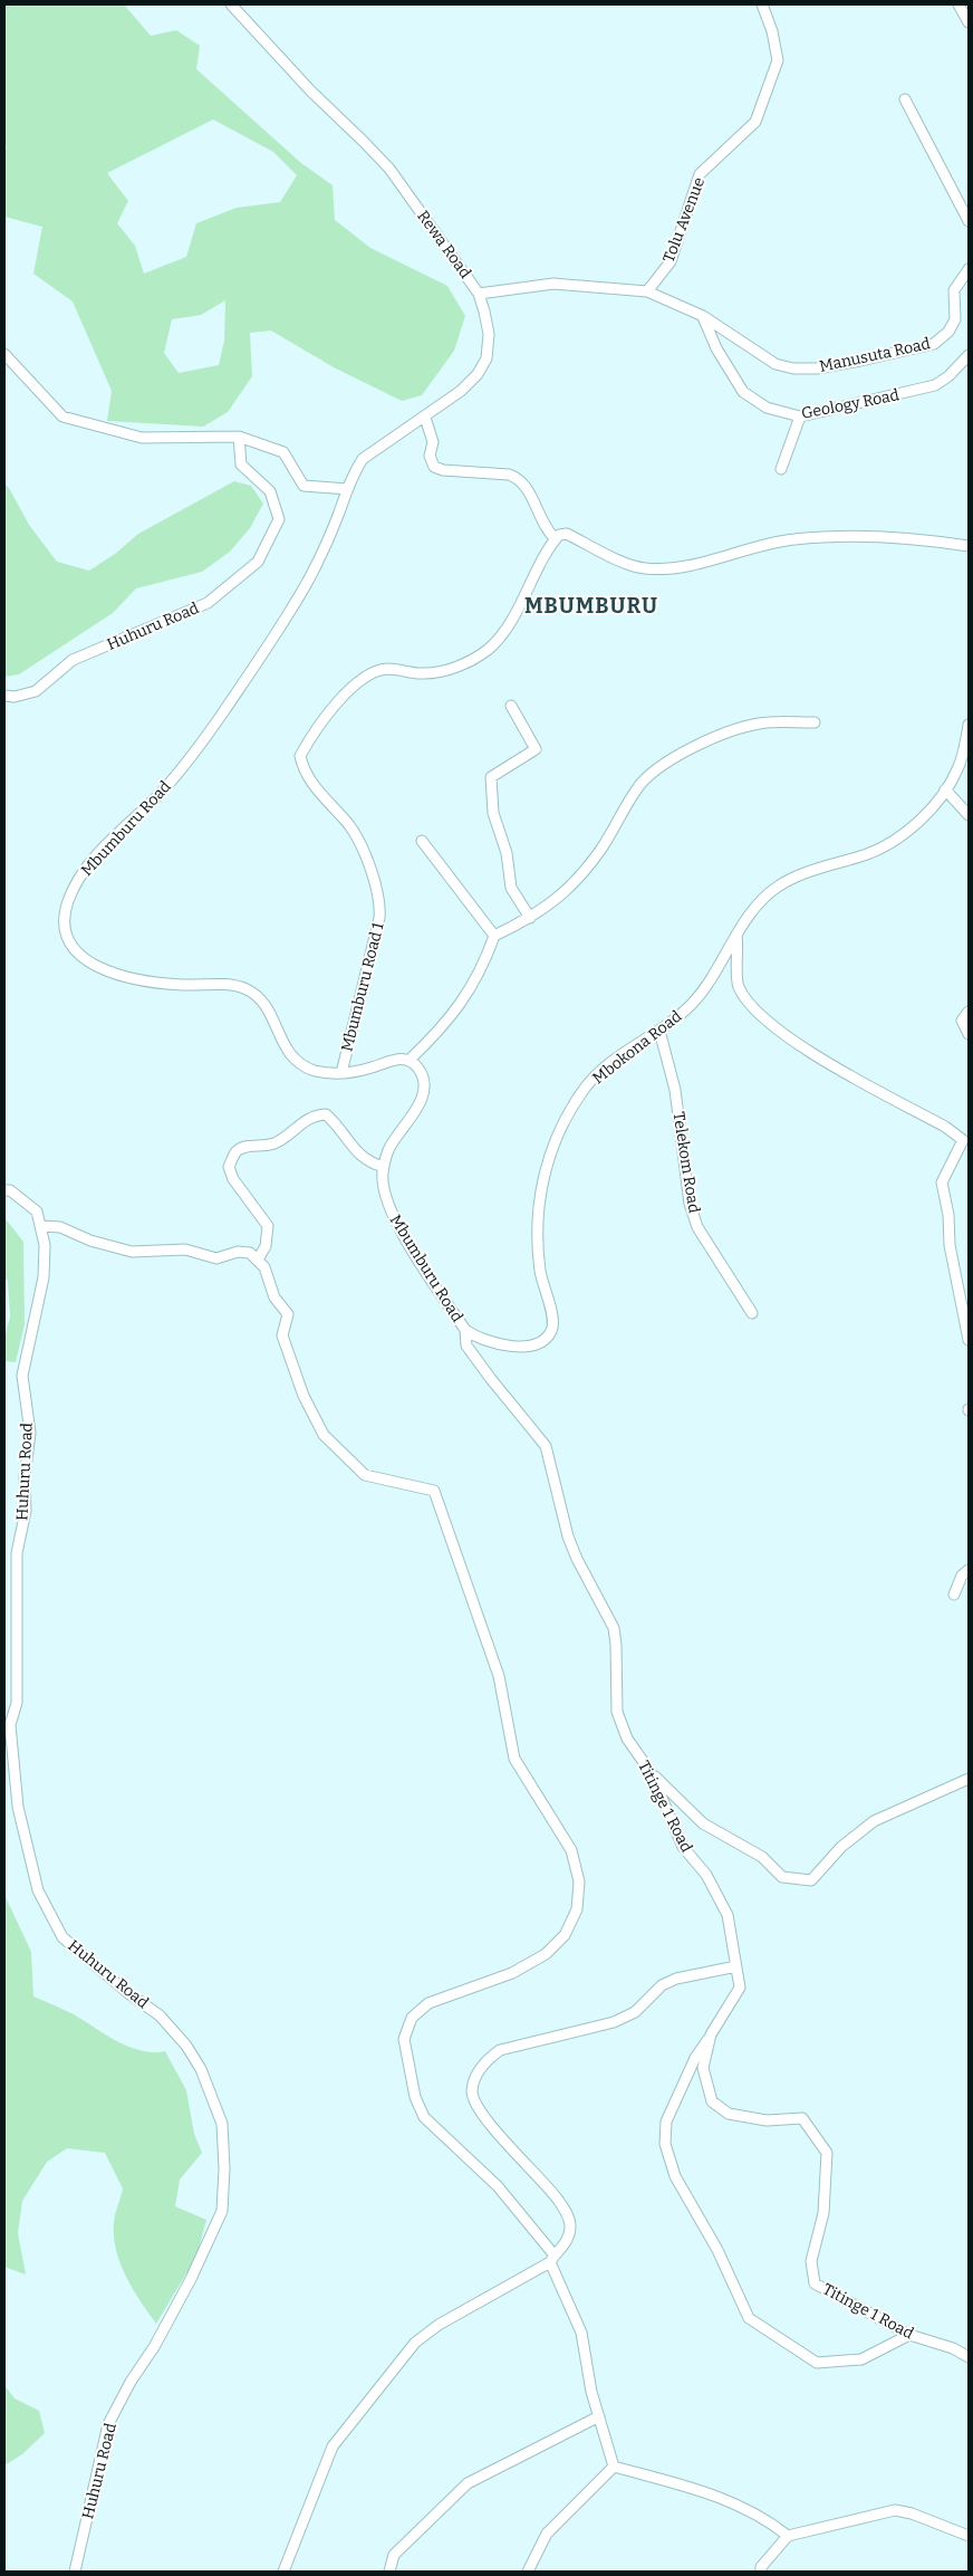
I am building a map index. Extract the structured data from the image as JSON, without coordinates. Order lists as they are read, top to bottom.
{
  "streets": {
    "street": [
      "Tolu Avenue",
      "Rewa Road",
      "Manusuta Road",
      "Geology Road",
      "Huhuru Road",
      "Mbumburu Road",
      "Mbumburu Road 1",
      "Mbokona Road",
      "Telekom Road",
      "Titinge 1 Road"
    ]
  },
  "crossings": [
    ["Tolu Avenue", "Manusuta Road"],
    ["Rewa Road", "Manusuta Road"],
    ["Rewa Road", "Mbumburu Road"],
    ["Manusuta Road", "Geology Road"],
    ["Mbumburu Road", "Mbumburu Road 1"],
    ["Mbumburu Road", "Mbokona Road"],
    ["Mbumburu Road", "Titinge 1 Road"],
    ["Mbokona Road", "Telekom Road"],
    ["Mbokona Road", "Titinge 1 Road"]
  ],
  "districts": ["MBUMBURU"]
}
